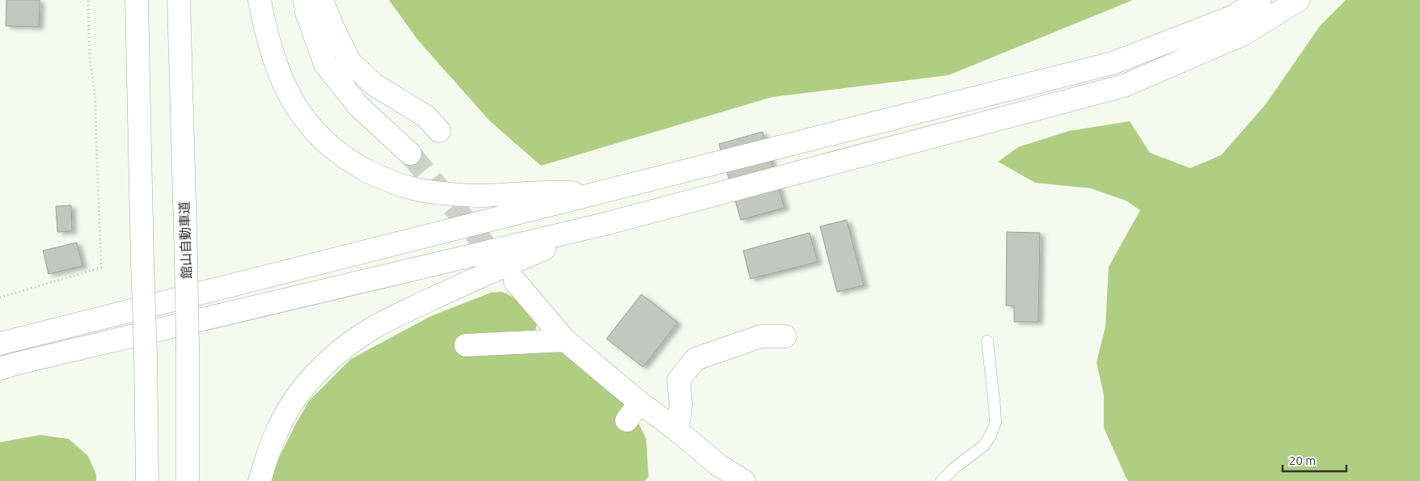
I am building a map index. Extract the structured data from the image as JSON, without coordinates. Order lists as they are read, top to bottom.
{
  "streets": {
    "main road": ["館山自動車道"]
  },
  "scale_bar": "20 m"
}
